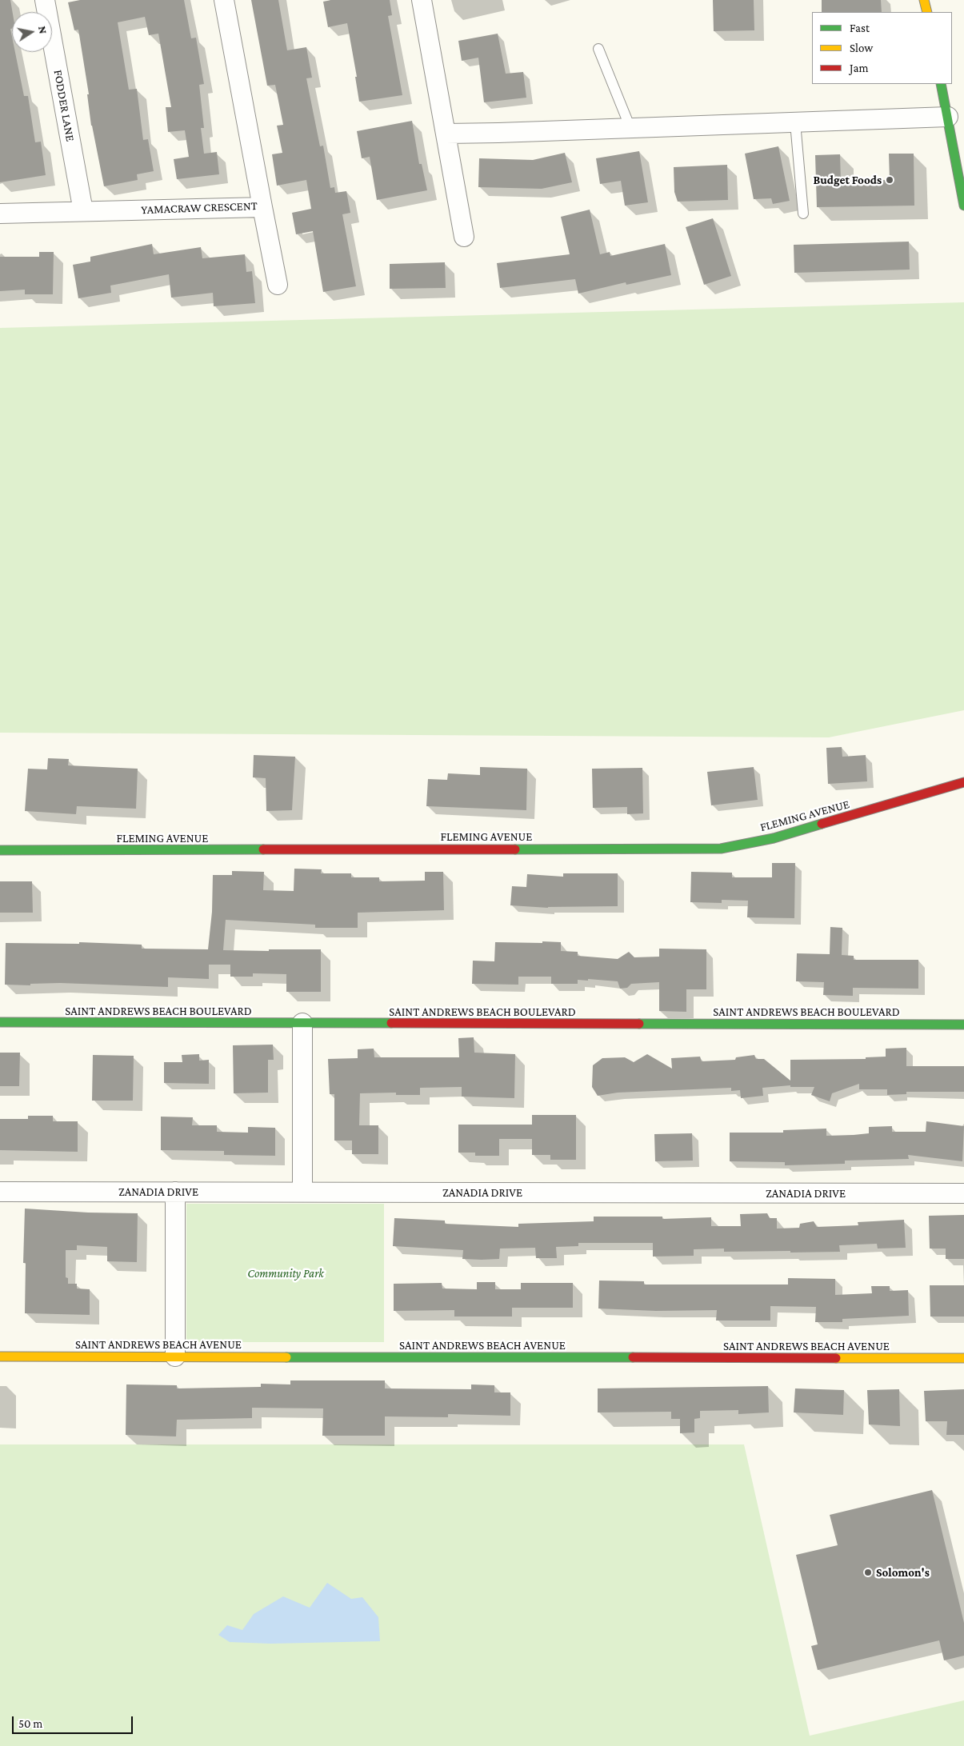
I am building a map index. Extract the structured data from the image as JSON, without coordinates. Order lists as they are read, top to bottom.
{
  "streets": {
    "street": [
      "FODDER LANE",
      "YAMACRAW CRESCENT",
      "FLEMING AVENUE",
      "SAINT ANDREWS BEACH BOULEVARD",
      "ZANADIA DRIVE",
      "SAINT ANDREWS BEACH AVENUE"
    ]
  },
  "crossings": [
    ["FODDER LANE", "YAMACRAW CRESCENT"]
  ],
  "parks": ["Community Park"],
  "places": ["Budget Foods", "Solomon's"],
  "legend": ["Fast", "Slow", "Jam"],
  "scale_bar": "50 m",
  "north": "right"
}
